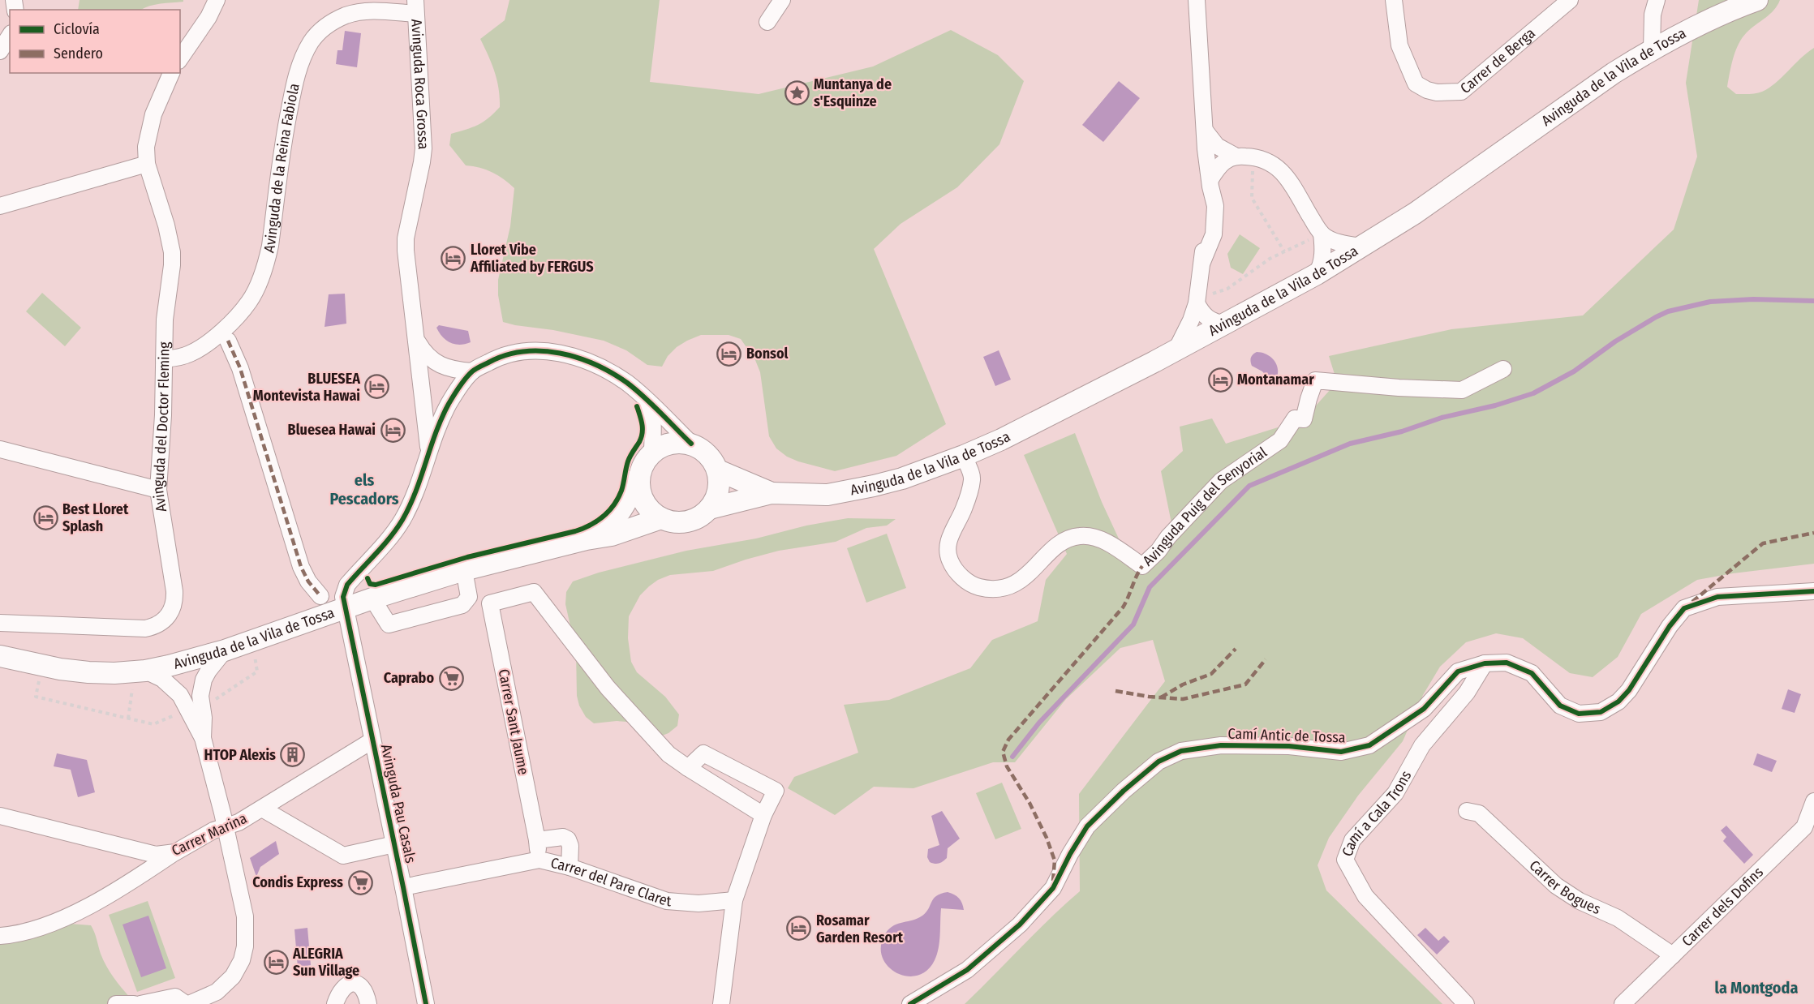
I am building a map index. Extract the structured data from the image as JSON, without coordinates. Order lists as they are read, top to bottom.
{
  "streets": {
    "main road": ["Avinguda de la Vila de Tossa"],
    "street": [
      "Carrer de Berga",
      "Avinguda Roca Grossa",
      "Avinguda de la Reina Fabiola",
      "Avinguda del Doctor Fleming",
      "Avinguda Puig del Senyorial",
      "Carrer Sant Jaume",
      "Camí Antic de Tossa",
      "Avinguda Pau Casals",
      "Camí a Cala Trons",
      "Carrer Marina",
      "Carrer del Pare Claret",
      "Carrer Bogues",
      "Carrer dels Dofins"
    ]
  },
  "crossings": [
    ["Avinguda de la Vila de Tossa", "Avinguda Roca Grossa"],
    ["Avinguda de la Vila de Tossa", "Avinguda Puig del Senyorial"],
    ["Avinguda de la Vila de Tossa", "Avinguda Pau Casals"],
    ["Avinguda Roca Grossa", "Avinguda de la Reina Fabiola"],
    ["Avinguda Roca Grossa", "Avinguda Pau Casals"],
    ["Avinguda de la Reina Fabiola", "Avinguda del Doctor Fleming"],
    ["Carrer Sant Jaume", "Carrer del Pare Claret"],
    ["Camí Antic de Tossa", "Camí a Cala Trons"],
    ["Avinguda Pau Casals", "Carrer Marina"],
    ["Avinguda Pau Casals", "Carrer del Pare Claret"],
    ["Carrer Bogues", "Carrer dels Dofins"]
  ],
  "districts": ["els Pescadors", "la Montgoda"],
  "places": {
    "place": ["Muntanya de s'Esquinze"],
    "hotel": [
      "Lloret Vibe Affiliated by FERGUS",
      "Bonsol",
      "Montanamar",
      "BLUESEA Montevista Hawai",
      "Bluesea Hawai",
      "Best Lloret Splash",
      "Rosamar Garden Resort",
      "ALEGRIA Sun Village"
    ],
    "supermarket": ["Caprabo", "Condis Express"],
    "building": ["HTOP Alexis"]
  },
  "legend": ["Ciclovía", "Sendero"]
}
